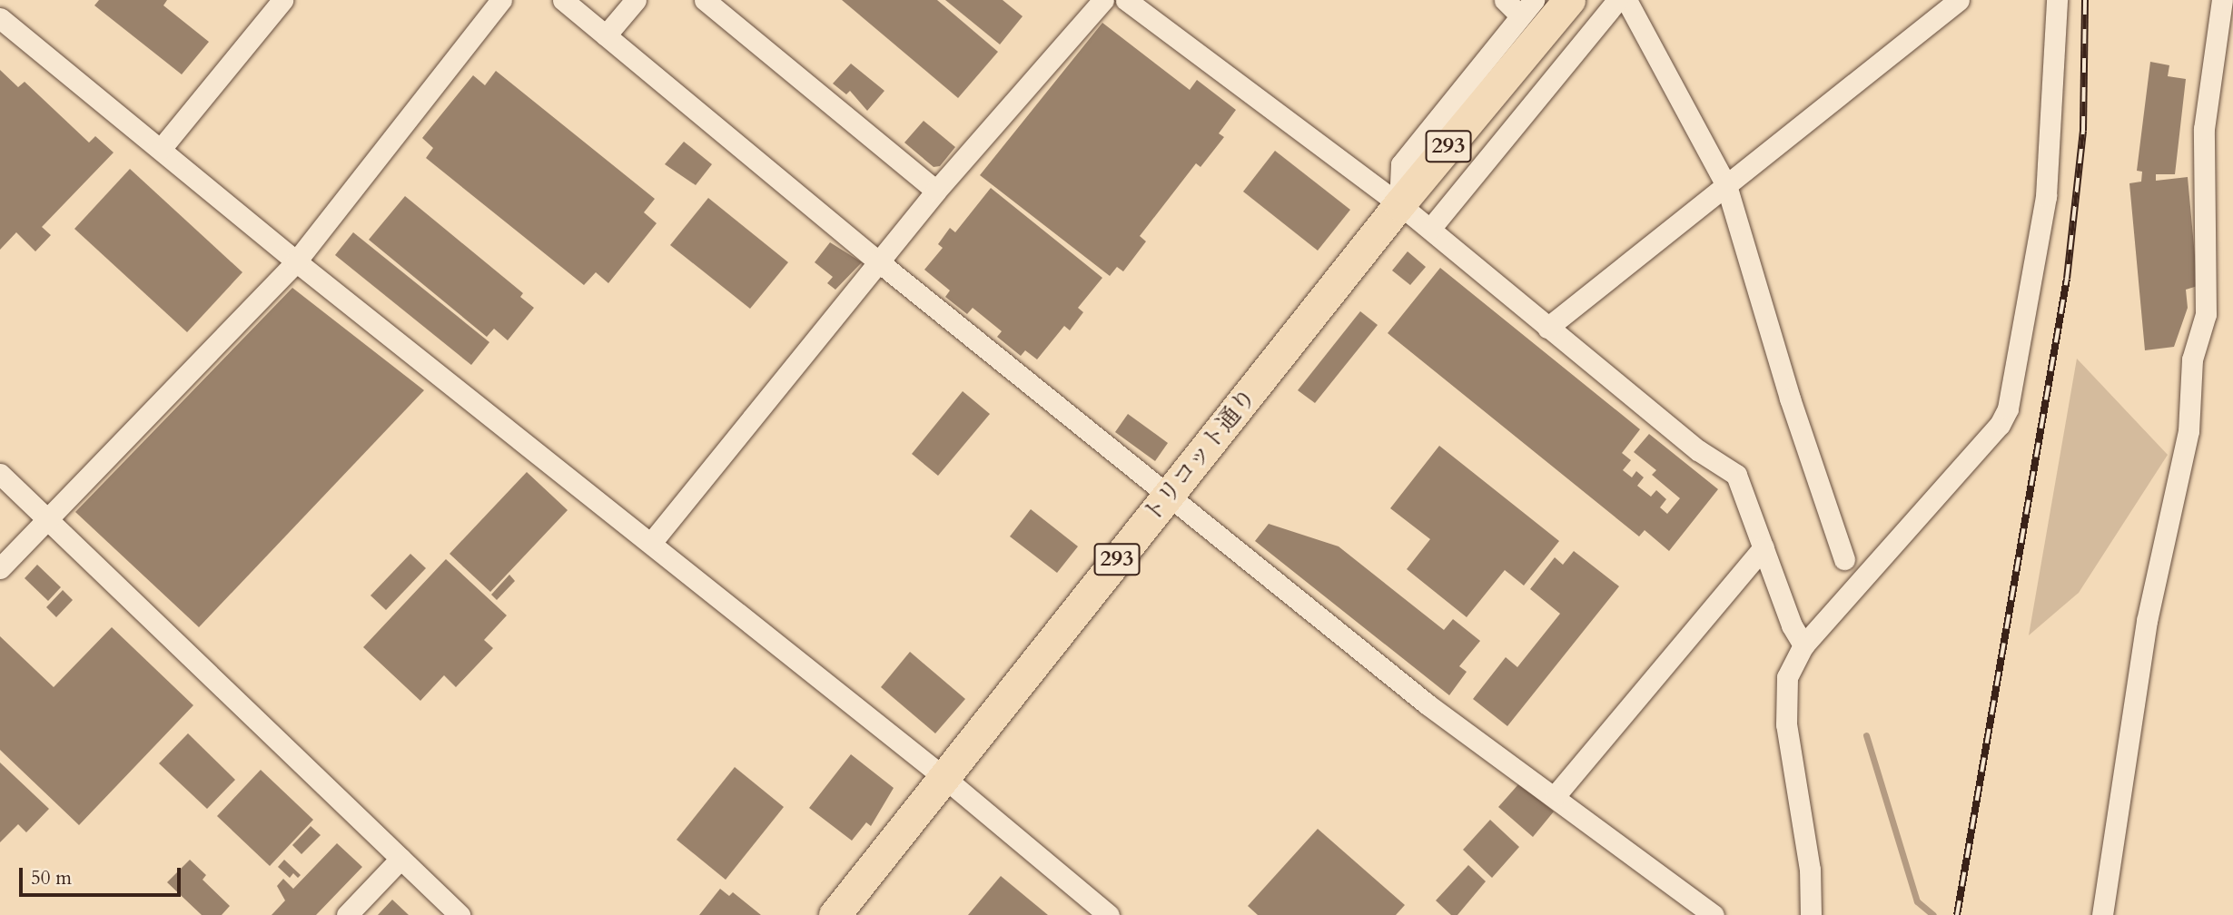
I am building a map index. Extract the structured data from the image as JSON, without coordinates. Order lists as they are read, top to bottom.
{
  "streets": {
    "highway": ["293", "トリコット通り"]
  },
  "scale_bar": "50 m"
}
